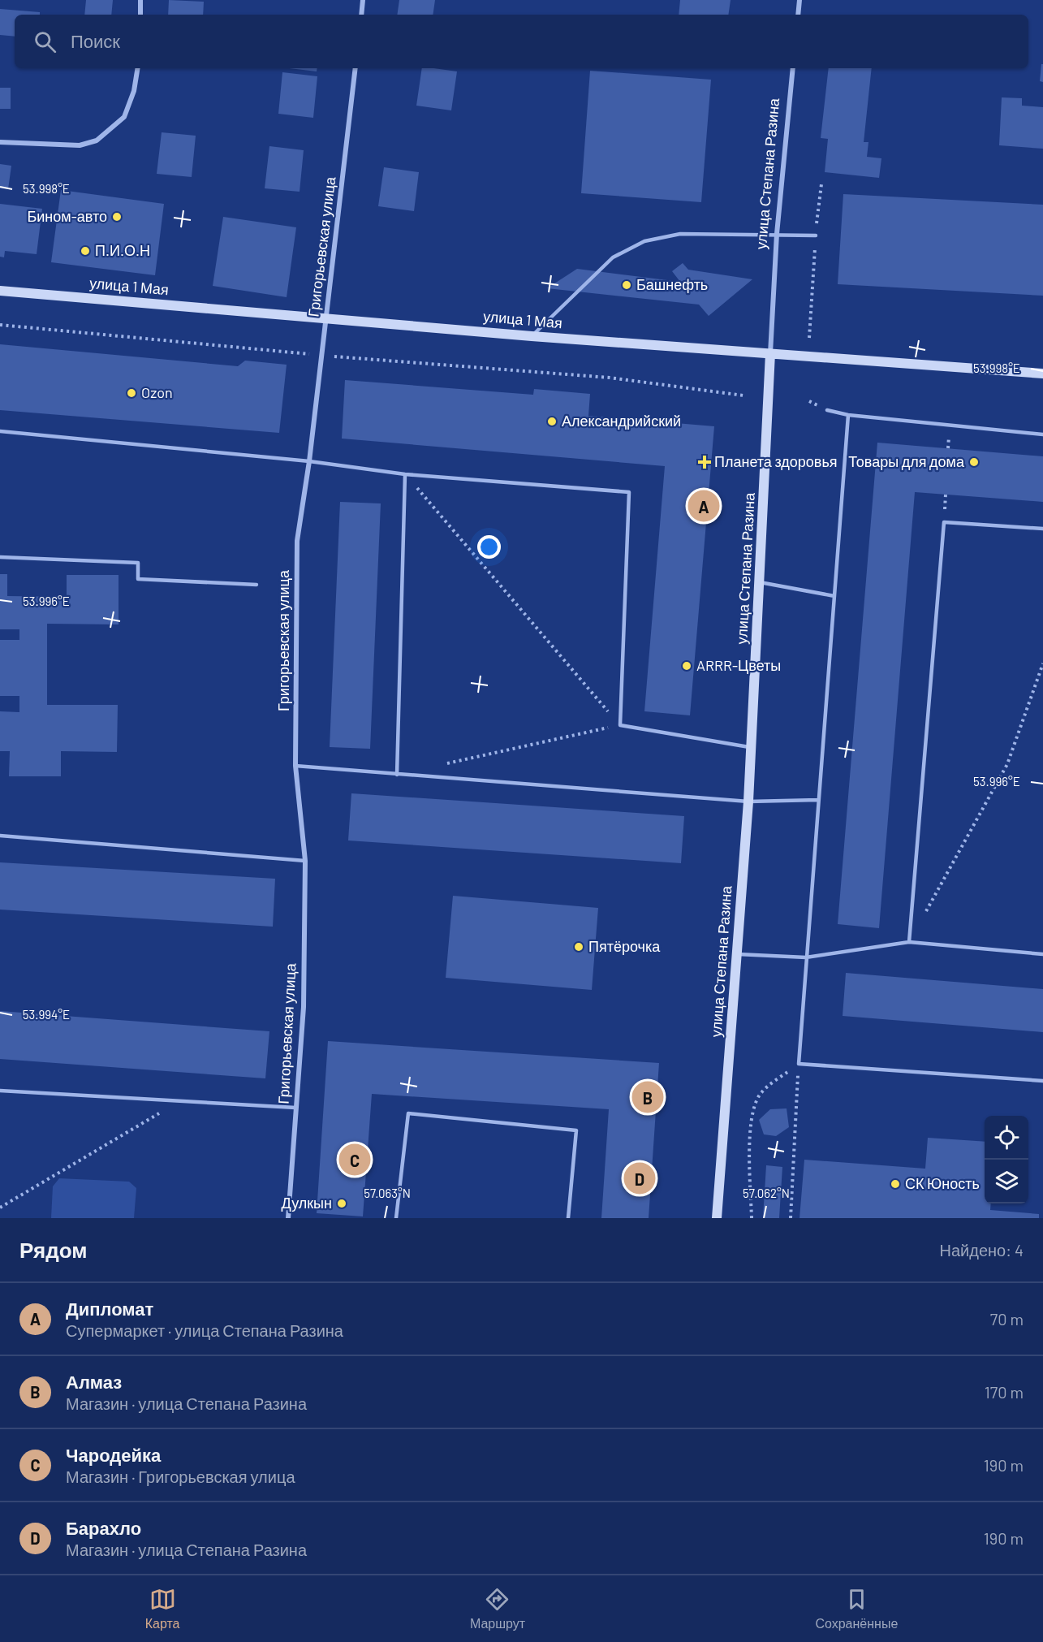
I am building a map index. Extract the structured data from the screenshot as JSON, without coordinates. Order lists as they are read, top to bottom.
{
  "streets": {
    "main road": ["улица Степана Разина", "улица 1 Мая"],
    "street": ["Григорьевская улица"]
  },
  "crossings": [
    ["улица Степана Разина", "улица 1 Мая"],
    ["Григорьевская улица", "улица 1 Мая"]
  ],
  "places": {
    "other": [
      "Бином-авто",
      "П.И.О.Н",
      "Башнефть",
      "Ozon",
      "Александрийский",
      "Товары для дома",
      "ARRR-Цветы",
      "Пятёрочка",
      "СК Юность",
      "Дулкын"
    ],
    "health": ["Планета здоровья"]
  },
  "page": {
    "search": "Поиск",
    "pins": [
      "A",
      "B",
      "C",
      "D"
    ],
    "heading": ["Рядом", "Найдено: 4"],
    "list": [
      {
        "mark": "A",
        "name": "Дипломат",
        "note": "Супермаркет · улица Степана Разина",
        "value": "70 m"
      },
      {
        "mark": "B",
        "name": "Алмаз",
        "note": "Магазин · улица Степана Разина",
        "value": "170 m"
      },
      {
        "mark": "C",
        "name": "Чародейка",
        "note": "Магазин · Григорьевская улица",
        "value": "190 m"
      },
      {
        "mark": "D",
        "name": "Барахло",
        "note": "Магазин · улица Степана Разина",
        "value": "190 m"
      }
    ],
    "nav": ["Карта", "Маршрут", "Сохранённые"]
  },
  "coordinates": [
    "53.998°E",
    "53.996°E",
    "53.994°E",
    "57.063°N",
    "57.062°N"
  ]
}
